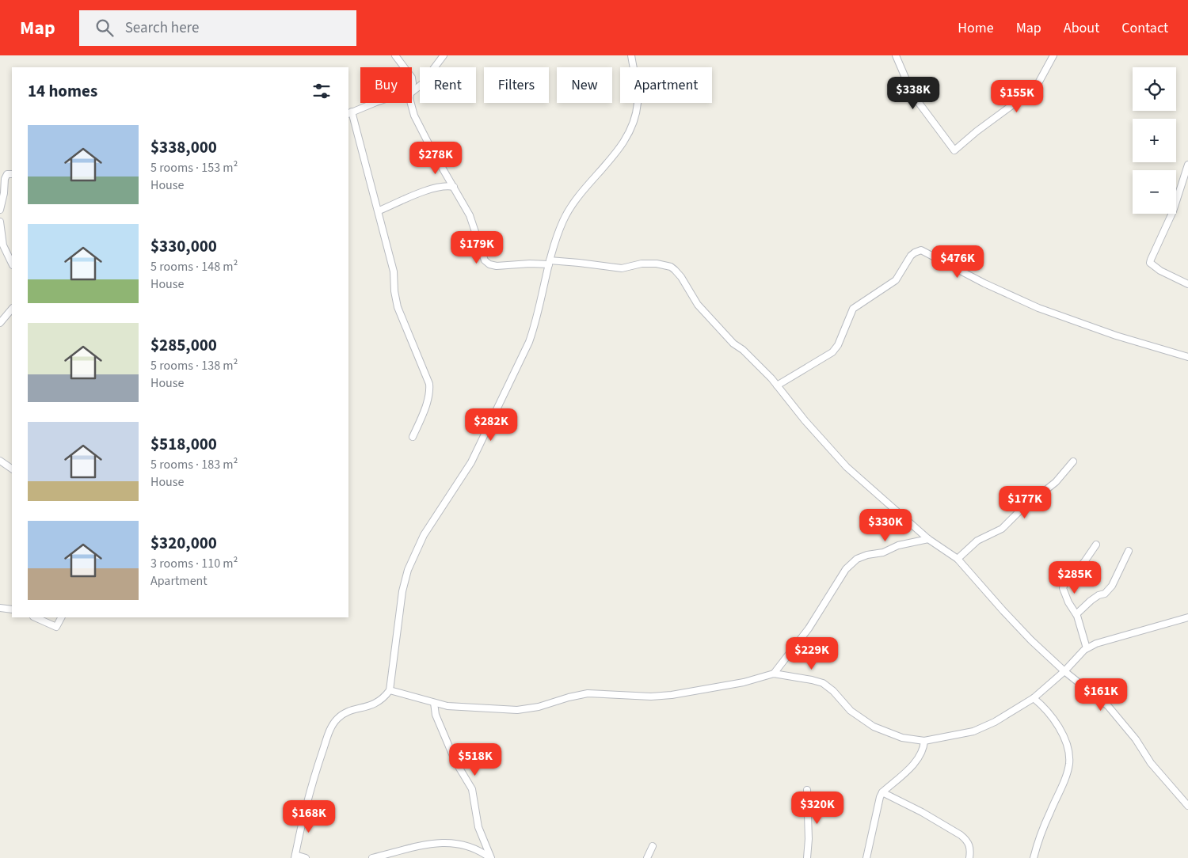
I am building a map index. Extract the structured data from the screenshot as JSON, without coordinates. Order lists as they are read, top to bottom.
{
  "page": {
    "header": "Map",
    "search": "Search here",
    "nav": [
      "Home",
      "Map",
      "About",
      "Contact"
    ],
    "map_buttons": ["+", "−"],
    "chip": [
      "Buy",
      "Rent",
      "Filters",
      "New",
      "Apartment"
    ],
    "heading": "14 homes",
    "price": [
      "$338K",
      "$155K",
      "$278K",
      "$179K",
      "$476K",
      "$282K",
      "$177K",
      "$330K",
      "$285K",
      "$229K",
      "$161K",
      "$518K",
      "$320K",
      "$168K"
    ],
    "list": [
      {
        "name": "$338,000",
        "note": "5 rooms · 153 m² · House"
      },
      {
        "name": "$330,000",
        "note": "5 rooms · 148 m² · House"
      },
      {
        "name": "$285,000",
        "note": "5 rooms · 138 m² · House"
      },
      {
        "name": "$518,000",
        "note": "5 rooms · 183 m² · House"
      },
      {
        "name": "$320,000",
        "note": "3 rooms · 110 m² · Apartment"
      }
    ]
  }
}
